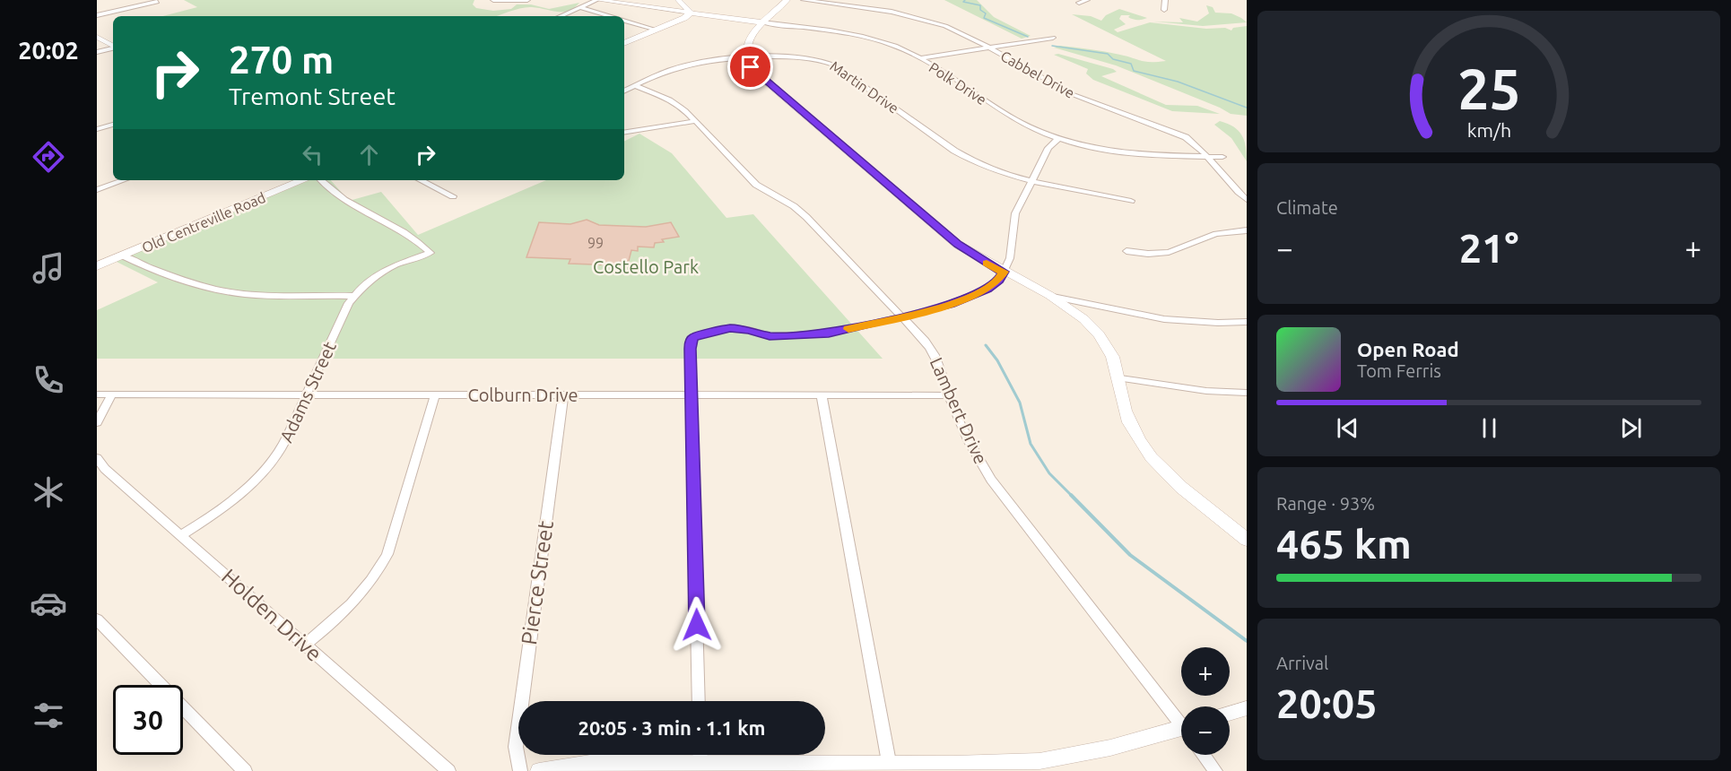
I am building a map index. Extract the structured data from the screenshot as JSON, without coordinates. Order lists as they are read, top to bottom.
{
  "streets": {
    "main road": ["Polk Drive", "Old Centreville Road"],
    "street": [
      "Cabbel Drive",
      "Martin Drive",
      "Adams Street",
      "Colburn Drive",
      "Lambert Drive",
      "Pierce Street",
      "Holden Drive"
    ]
  },
  "crossings": [
    ["Cabbel Drive", "Polk Drive"],
    ["Martin Drive", "Lambert Drive"],
    ["Adams Street", "Colburn Drive"],
    ["Adams Street", "Holden Drive"],
    ["Colburn Drive", "Lambert Drive"],
    ["Colburn Drive", "Pierce Street"]
  ],
  "parks": ["Costello Park"],
  "house_numbers": ["99"],
  "page": {
    "tabs": "20:02",
    "turn": ["270 m", "Tremont Street"],
    "tile": [
      "Climate",
      ["Range · 93%", "465 km"],
      ["Arrival", "20:05"]
    ],
    "heat": ["−", "21°", "+"],
    "song": ["Open Road", "Tom Ferris"],
    "map_buttons": ["+", "−"],
    "limit": "30",
    "trip": "20:05 · 3 min · 1.1 km",
    "gauge": ["25", "km/h"]
  }
}
